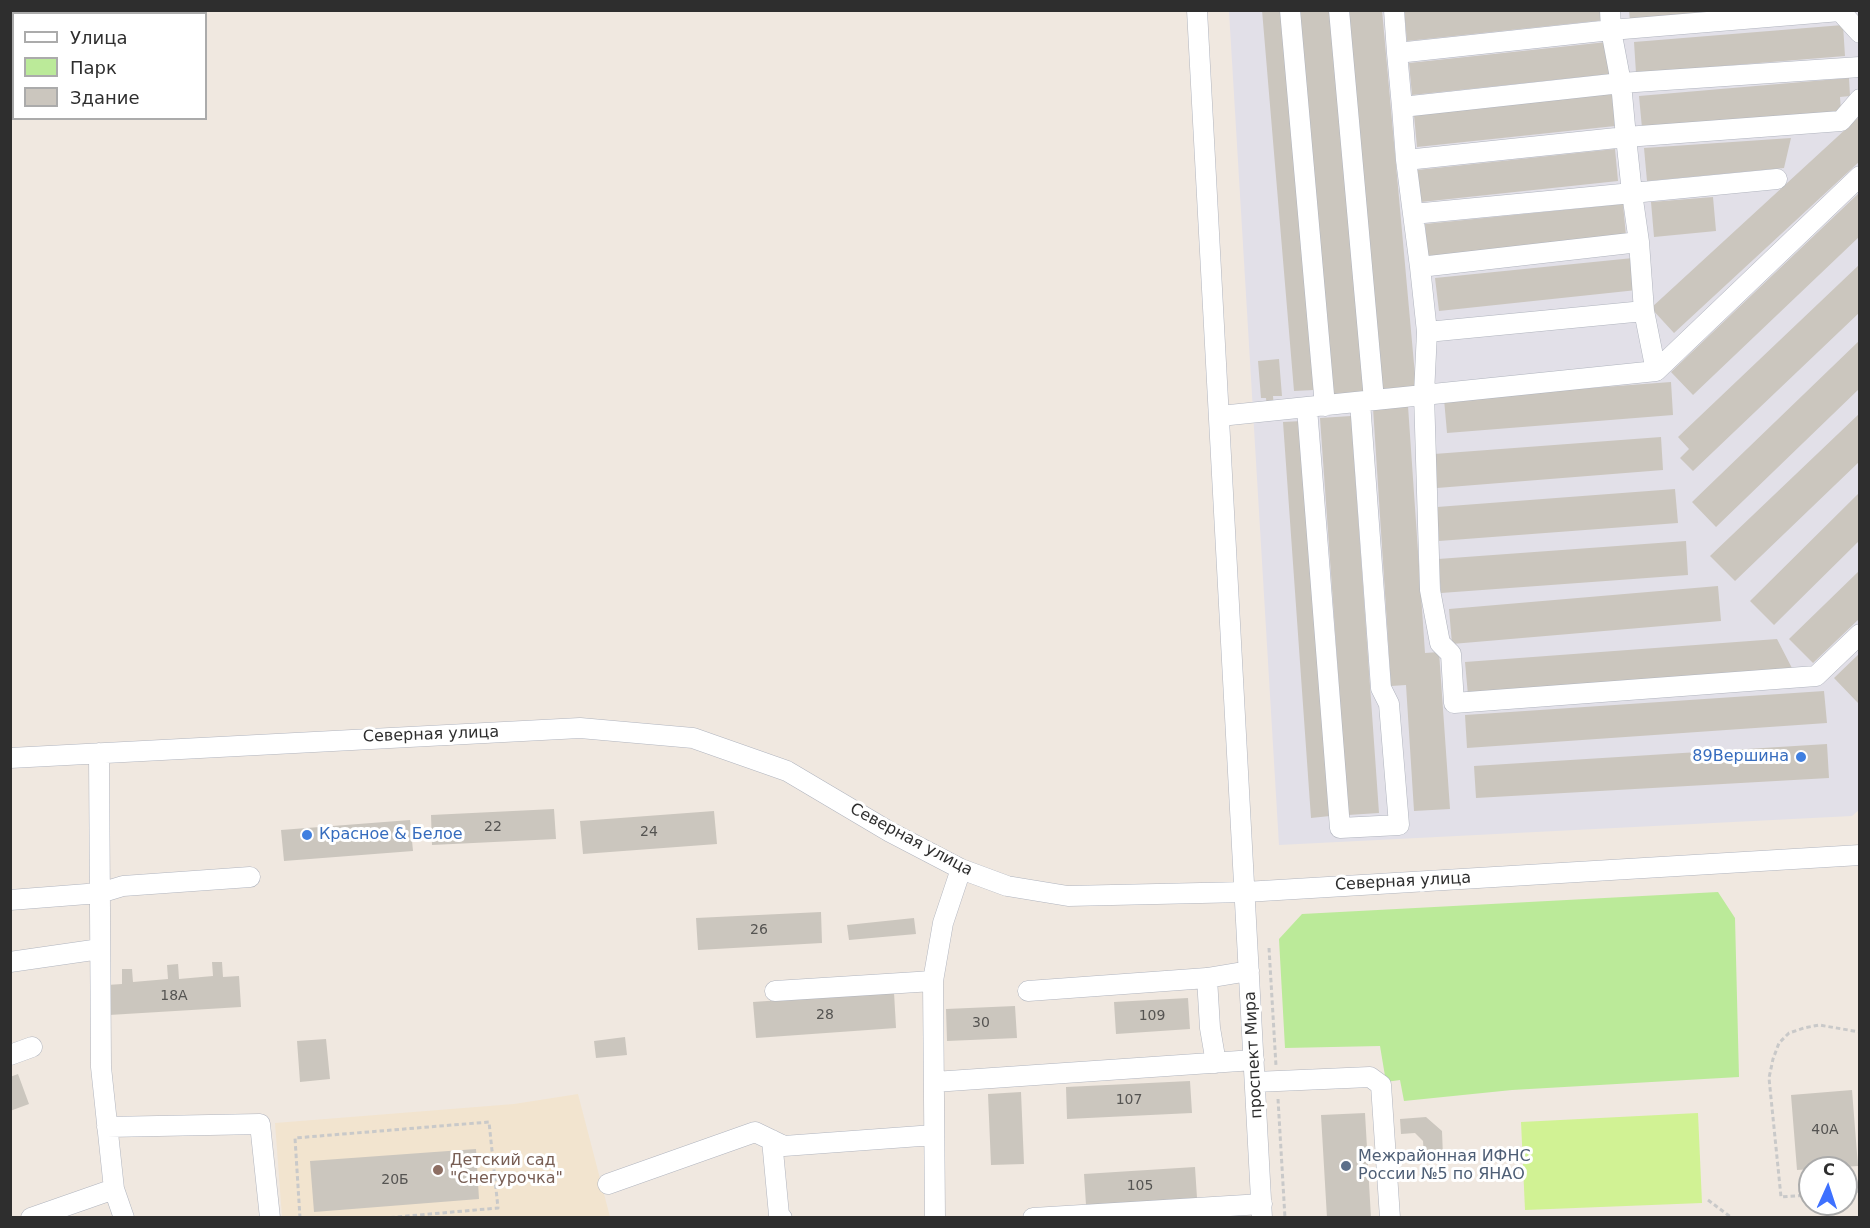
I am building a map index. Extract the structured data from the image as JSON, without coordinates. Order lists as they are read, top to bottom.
{
  "streets": {
    "street": ["Северная улица", "проспект Мира"]
  },
  "crossings": [
    ["Северная улица", "проспект Мира"]
  ],
  "places": [
    "89Вершина",
    "Красное & Белое",
    "Межрайонная ИФНС России №5 по ЯНАО",
    "Детский сад \"Снегурочка\""
  ],
  "house_numbers": [
    "22",
    "24",
    "26",
    "18А",
    "28",
    "109",
    "30",
    "107",
    "40А",
    "20Б",
    "105"
  ],
  "legend": ["Улица", "Парк", "Здание"],
  "north": "top"
}
